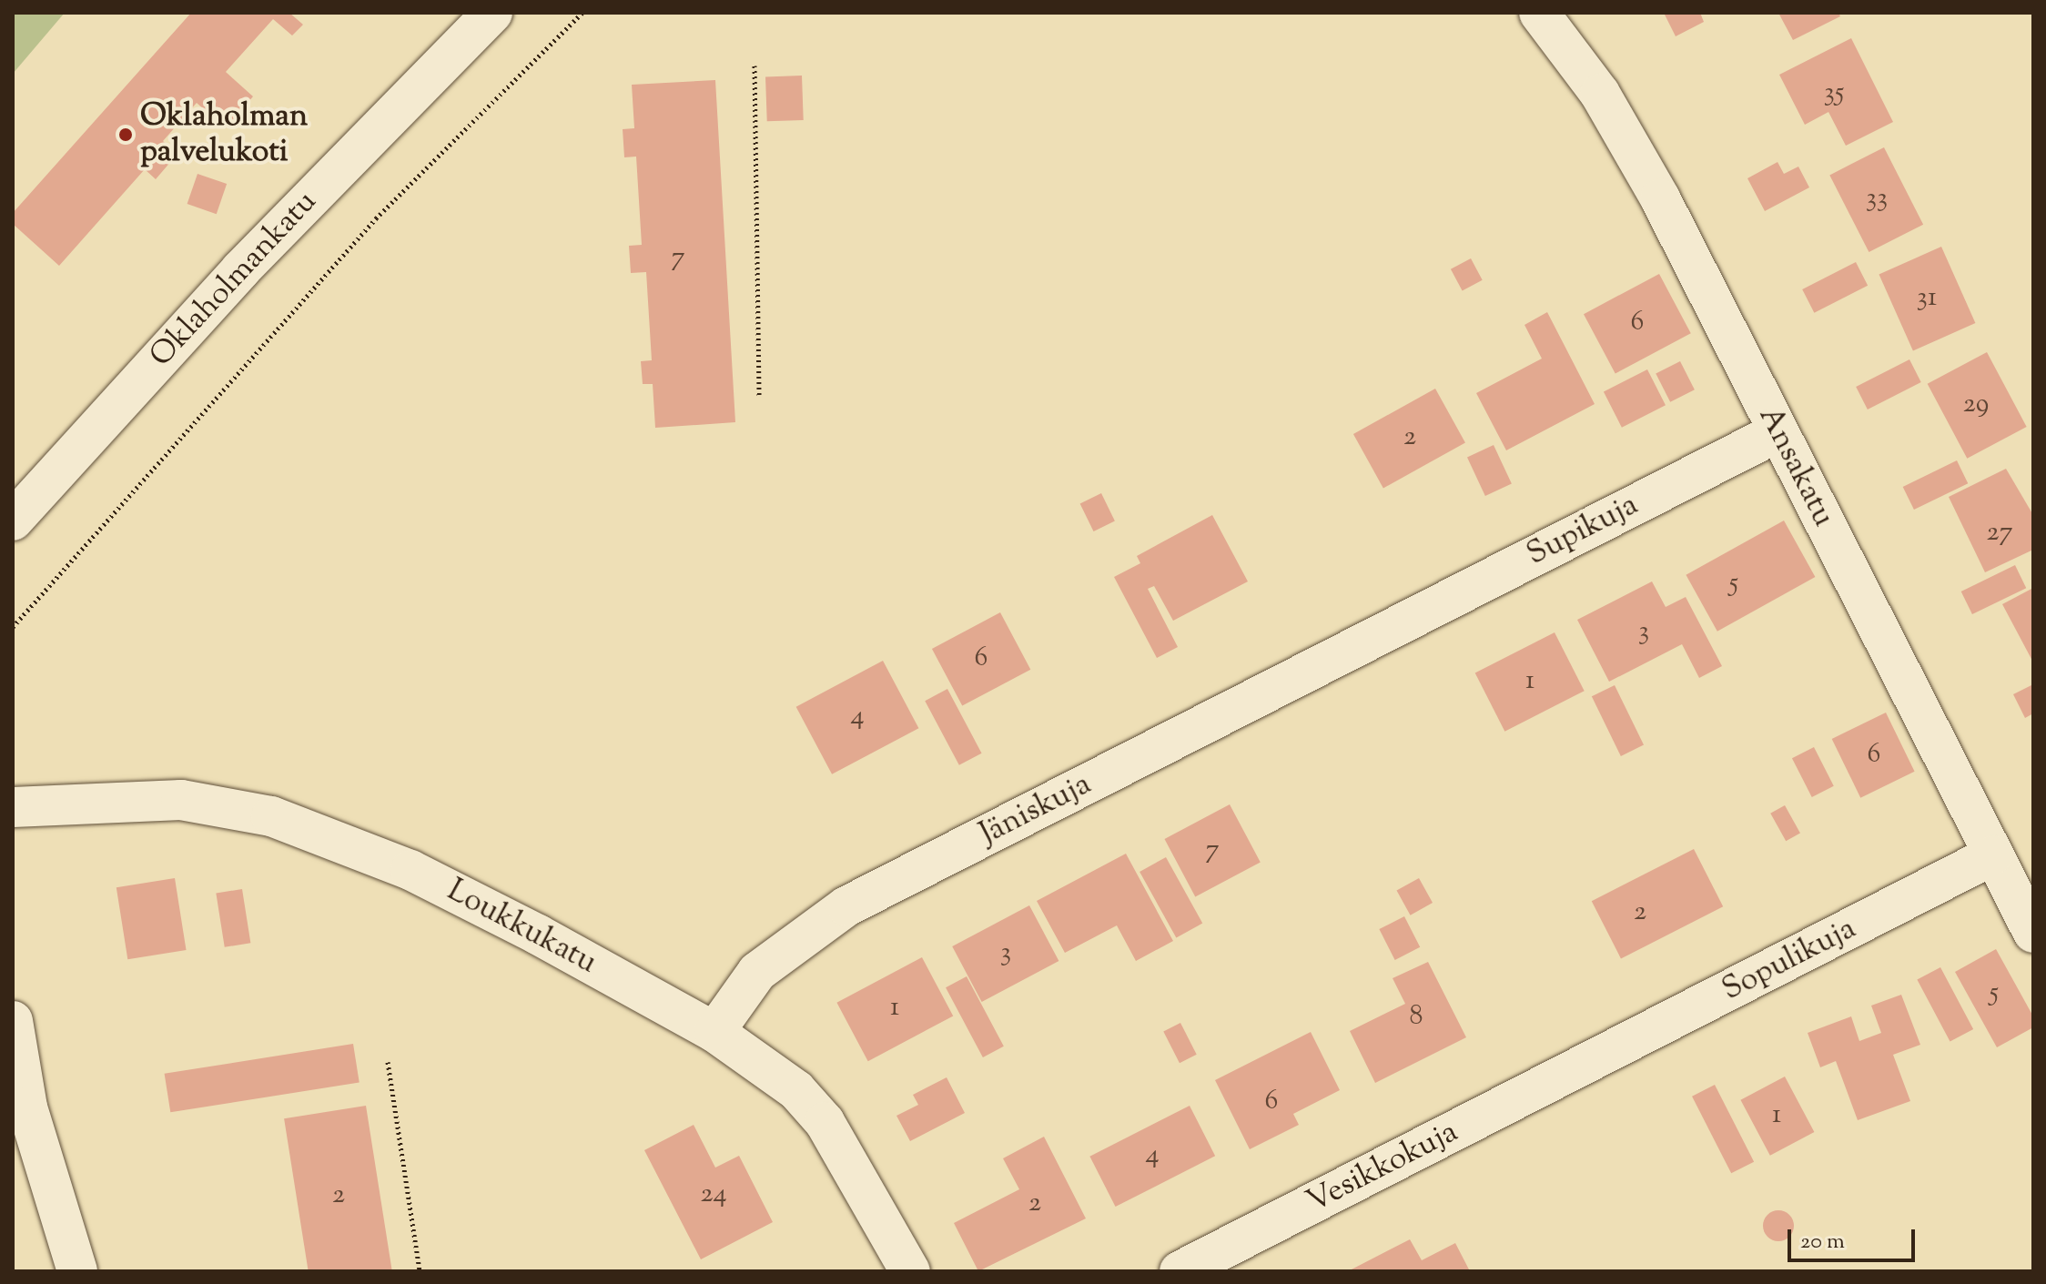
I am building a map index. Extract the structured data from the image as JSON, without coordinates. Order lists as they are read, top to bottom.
{
  "streets": {
    "street": [
      "Oklaholmankatu",
      "Ansakatu",
      "Supikuja",
      "Jäniskuja",
      "Loukkukatu",
      "Sopulikuja",
      "Vesikkokuja"
    ]
  },
  "crossings": [
    ["Ansakatu", "Supikuja"],
    ["Ansakatu", "Sopulikuja"],
    ["Supikuja", "Jäniskuja"],
    ["Jäniskuja", "Loukkukatu"],
    ["Sopulikuja", "Vesikkokuja"]
  ],
  "places": ["Oklaholman palvelukoti"],
  "house_numbers": [
    "35",
    "33",
    "7",
    "31",
    "6",
    "29",
    "2",
    "27",
    "5",
    "3",
    "6",
    "1",
    "4",
    "6",
    "7",
    "2",
    "3",
    "5",
    "1",
    "8",
    "6",
    "1",
    "4",
    "24",
    "2",
    "2"
  ],
  "scale_bar": "20 m"
}
